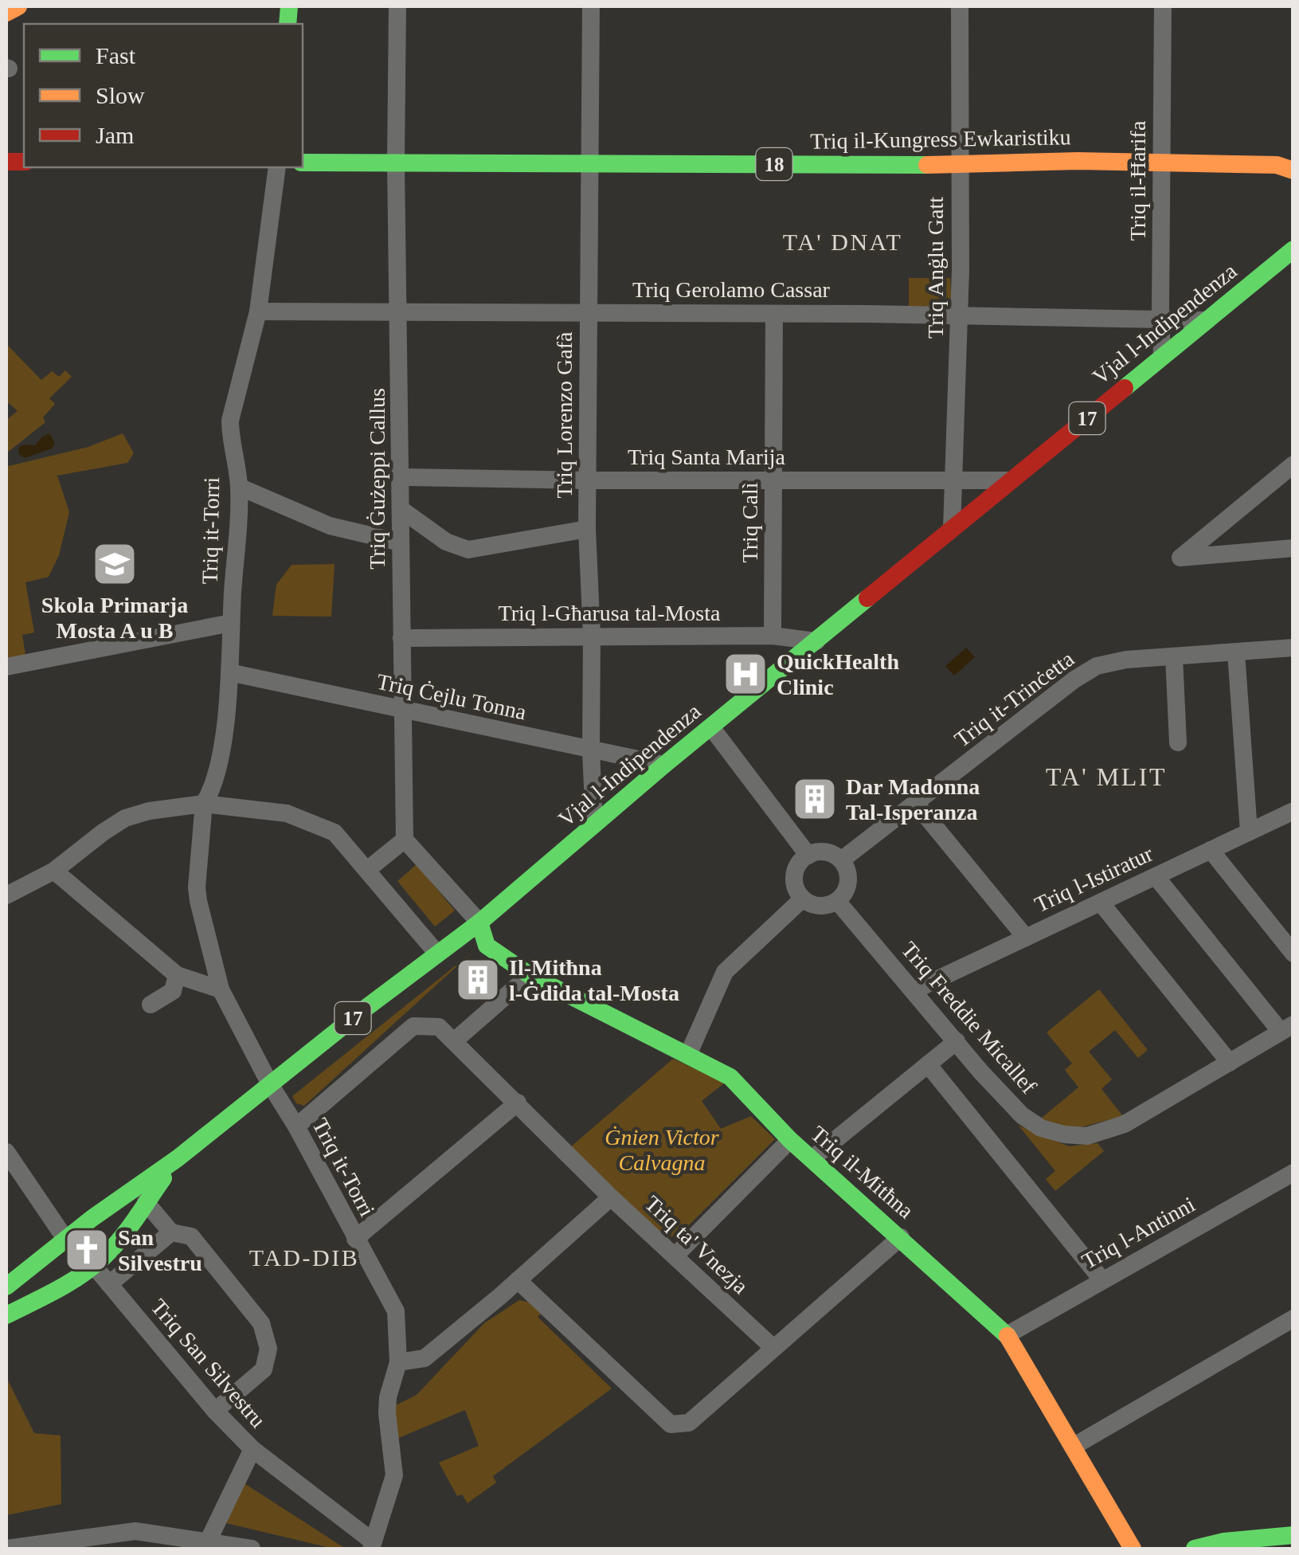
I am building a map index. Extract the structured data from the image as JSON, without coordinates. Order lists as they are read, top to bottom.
{
  "streets": {
    "main road": [
      "Triq il-Kungress Ewkaristiku",
      "18",
      "Vjal l-Indipendenza",
      "17",
      "Triq il-Mitħna"
    ],
    "street": [
      "Triq il-Ħarifa",
      "Triq Anġlu Gatt",
      "Triq Gerolamo Cassar",
      "Triq Lorenzo Gafà",
      "Triq Santa Marija",
      "Triq Ġużeppi Callus",
      "Triq Calì",
      "Triq it-Torri",
      "Triq l-Għarusa tal-Mosta",
      "Triq Ċejlu Tonna",
      "Triq it-Trinċetta",
      "Triq l-Istiratur",
      "Triq Freddie Micallef",
      "Triq l-Antinni",
      "Triq ta' Vnezja",
      "Triq San Silvestru"
    ]
  },
  "crossings": [
    ["Triq il-Kungress Ewkaristiku", "Triq il-Ħarifa"],
    ["Triq il-Kungress Ewkaristiku", "Triq Anġlu Gatt"],
    ["Triq il-Kungress Ewkaristiku", "Triq Lorenzo Gafà"],
    ["Triq il-Kungress Ewkaristiku", "Triq Ġużeppi Callus"],
    ["Triq il-Ħarifa", "Triq Gerolamo Cassar"],
    ["Triq il-Ħarifa", "Vjal l-Indipendenza"],
    ["Triq Anġlu Gatt", "Triq Gerolamo Cassar"],
    ["Triq Anġlu Gatt", "Vjal l-Indipendenza"],
    ["Triq Anġlu Gatt", "Triq Santa Marija"],
    ["Triq Gerolamo Cassar", "Vjal l-Indipendenza"],
    ["Triq Gerolamo Cassar", "Triq Lorenzo Gafà"],
    ["Triq Gerolamo Cassar", "Triq Ġużeppi Callus"],
    ["Triq Gerolamo Cassar", "Triq Calì"],
    ["Triq Gerolamo Cassar", "Triq it-Torri"],
    ["Vjal l-Indipendenza", "Triq Lorenzo Gafà"],
    ["Vjal l-Indipendenza", "Triq Santa Marija"],
    ["Vjal l-Indipendenza", "Triq it-Torri"],
    ["Vjal l-Indipendenza", "Triq l-Għarusa tal-Mosta"],
    ["Vjal l-Indipendenza", "Triq Ċejlu Tonna"],
    ["Vjal l-Indipendenza", "Triq il-Mitħna"],
    ["Vjal l-Indipendenza", "Triq San Silvestru"],
    ["Triq Lorenzo Gafà", "Triq Santa Marija"],
    ["Triq Lorenzo Gafà", "Triq l-Għarusa tal-Mosta"],
    ["Triq Lorenzo Gafà", "Triq Ċejlu Tonna"],
    ["Triq Santa Marija", "Triq Ġużeppi Callus"],
    ["Triq Santa Marija", "Triq Calì"],
    ["Triq Ġużeppi Callus", "Triq l-Għarusa tal-Mosta"],
    ["Triq Ġużeppi Callus", "Triq Ċejlu Tonna"],
    ["Triq Calì", "Triq l-Għarusa tal-Mosta"],
    ["Triq it-Torri", "Triq Ċejlu Tonna"],
    ["Triq it-Torri", "Triq ta' Vnezja"],
    ["Triq it-Torri", "Triq San Silvestru"],
    ["Triq it-Trinċetta", "Triq Freddie Micallef"],
    ["Triq l-Istiratur", "Triq Freddie Micallef"],
    ["Triq il-Mitħna", "Triq l-Antinni"]
  ],
  "districts": ["TA' DNAT", "TA' MLIT", "TAD-DIB"],
  "parks": ["Ġnien Victor Calvagna"],
  "places": {
    "school or university": ["Skola Primarja Mosta A u B"],
    "hospital": ["QuickHealth Clinic"],
    "building": ["Dar Madonna Tal-Isperanza", "Il-Mitħna l-Ġdida tal-Mosta"],
    "church": ["San Silvestru"]
  },
  "legend": ["Fast", "Slow", "Jam"]
}
